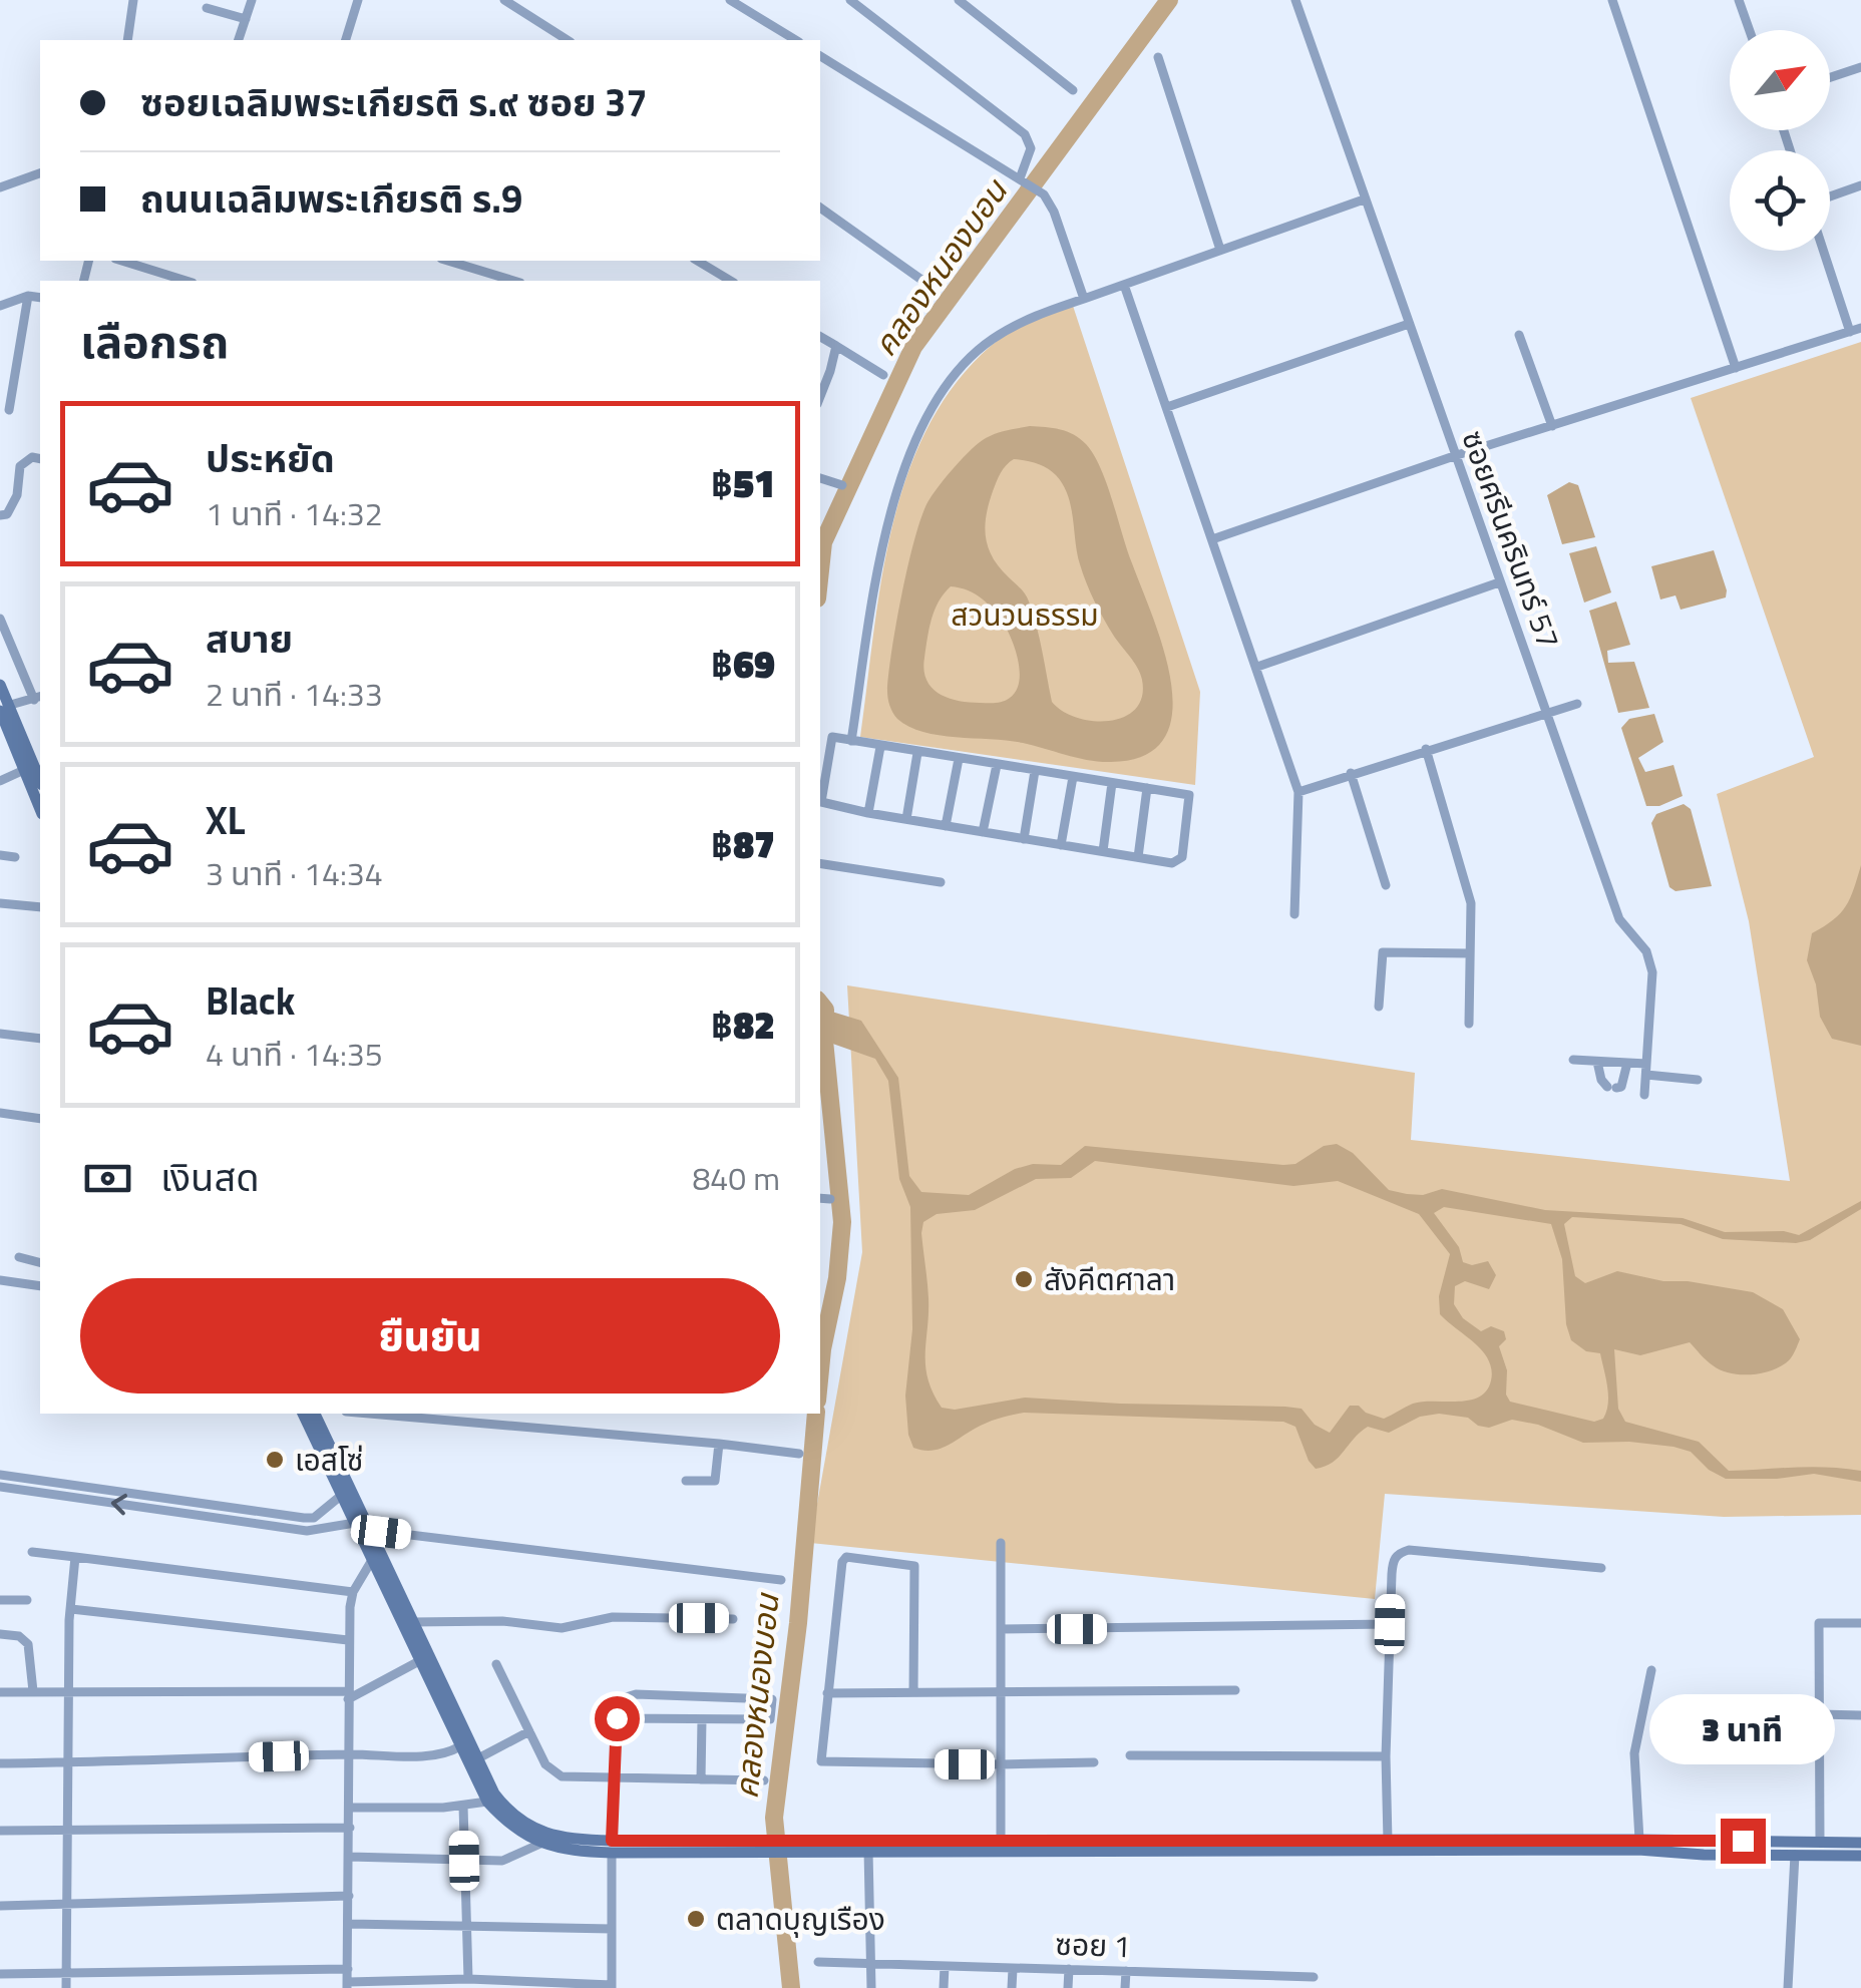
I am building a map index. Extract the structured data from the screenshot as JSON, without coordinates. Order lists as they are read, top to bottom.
{
  "streets": {
    "street": ["ซอยศรีนครินทร์ 57", "ซอย 1"]
  },
  "water": ["คลองหนองบอน"],
  "parks": ["สวนวนธรรม"],
  "places": ["สังคีตศาลา", "เอสโซ่", "ตลาดบุญเรือง"],
  "north": "top right",
  "page": {
    "banner": ["ซอยเฉลิมพระเกียรติ ร.๙ ซอย 37", "ถนนเฉลิมพระเกียรติ ร.9"],
    "heading": "เลือกรถ",
    "list": [
      {
        "name": "ประหยัด",
        "note": "1 นาที · 14:32",
        "value": "฿51"
      },
      {
        "name": "สบาย",
        "note": "2 นาที · 14:33",
        "value": "฿69"
      },
      {
        "name": "XL",
        "note": "3 นาที · 14:34",
        "value": "฿87"
      },
      {
        "name": "Black",
        "note": "4 นาที · 14:35",
        "value": "฿82"
      }
    ],
    "pay": ["เงินสด", "840 m"],
    "buttons": "ยืนยัน",
    "bubble": "3 นาที"
  }
}
